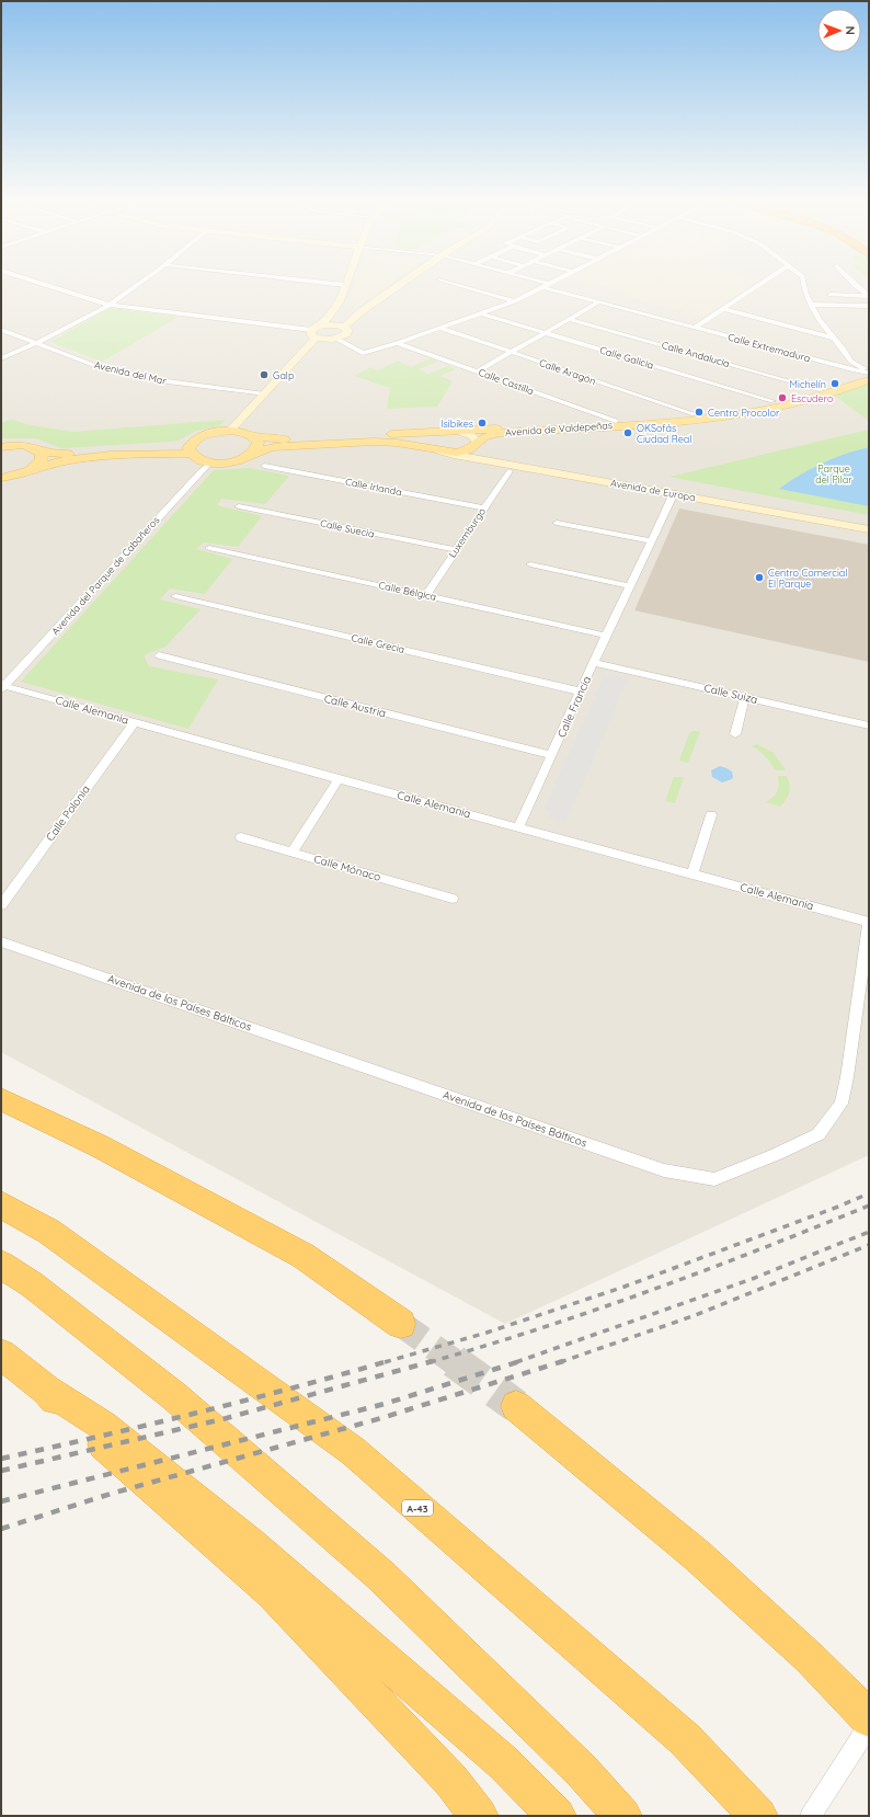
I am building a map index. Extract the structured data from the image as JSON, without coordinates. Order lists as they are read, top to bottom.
{
  "streets": {
    "highway": ["A-43"],
    "main road": ["Avenida de Valdepeñas", "Avenida de Europa"],
    "street": [
      "Calle Extremadura",
      "Calle Andalucía",
      "Calle Galicia",
      "Calle Aragón",
      "Avenida del Mar",
      "Calle Castilla",
      "Calle Irlanda",
      "Calle Suecia",
      "Luxemburgo",
      "Avenida del Parque de Cabañeros",
      "Calle Bélgica",
      "Calle Grecia",
      "Calle Suiza",
      "Calle Austria",
      "Calle Francia",
      "Calle Alemania",
      "Calle Polonia",
      "Calle Mónaco",
      "Avenida de los Países Bálticos"
    ]
  },
  "crossings": [
    ["Calle Extremadura", "Avenida de Valdepeñas"],
    ["Calle Andalucía", "Avenida de Valdepeñas"],
    ["Calle Galicia", "Avenida de Valdepeñas"],
    ["Calle Aragón", "Avenida de Valdepeñas"],
    ["Calle Castilla", "Avenida de Valdepeñas"],
    ["Avenida de Valdepeñas", "Avenida de Europa"],
    ["Avenida de Valdepeñas", "Avenida del Parque de Cabañeros"],
    ["Calle Irlanda", "Luxemburgo"],
    ["Avenida de Europa", "Calle Francia"],
    ["Calle Suecia", "Luxemburgo"],
    ["Luxemburgo", "Calle Bélgica"],
    ["Avenida del Parque de Cabañeros", "Calle Alemania"],
    ["Calle Bélgica", "Calle Francia"],
    ["Calle Grecia", "Calle Francia"],
    ["Calle Suiza", "Calle Francia"],
    ["Calle Austria", "Calle Francia"],
    ["Calle Francia", "Calle Alemania"],
    ["Calle Alemania", "Calle Polonia"],
    ["Calle Alemania", "Avenida de los Países Bálticos"]
  ],
  "parks": ["Parque del Pilar"],
  "places": [
    "Galp",
    "Michelín",
    "Escudero",
    "Centro Procolor",
    "Isibikes",
    "OKSofás Ciudad Real",
    "Centro Comercial El Parque"
  ],
  "north": "right"
}
